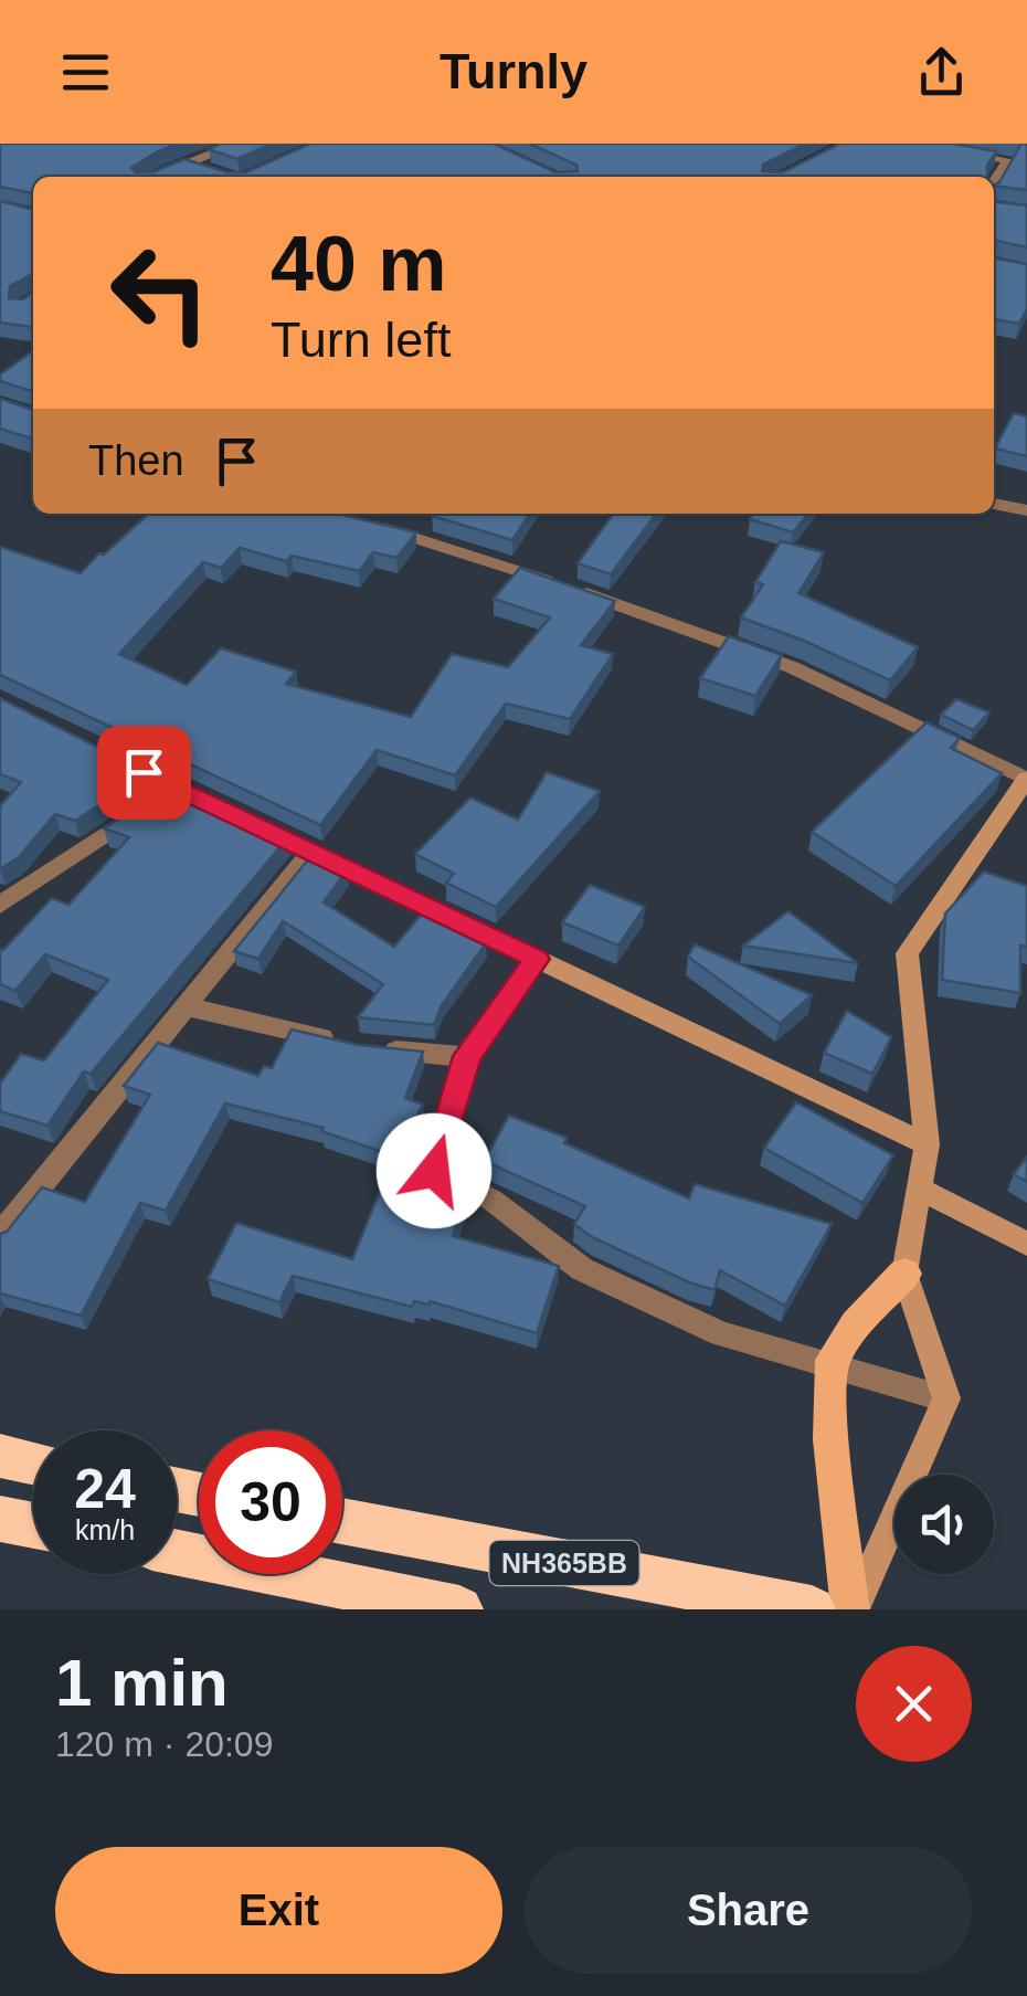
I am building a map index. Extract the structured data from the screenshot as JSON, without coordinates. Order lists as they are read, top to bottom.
{
  "streets": {
    "highway": ["NH365BB"]
  },
  "page": {
    "header": "Turnly",
    "turn": ["40 m", "Turn left"],
    "then": "Then",
    "speed": "24 km/h",
    "limit": "30",
    "heading": ["1 min", "120 m · 20:09"],
    "buttons": ["Exit", "Share"]
  }
}
